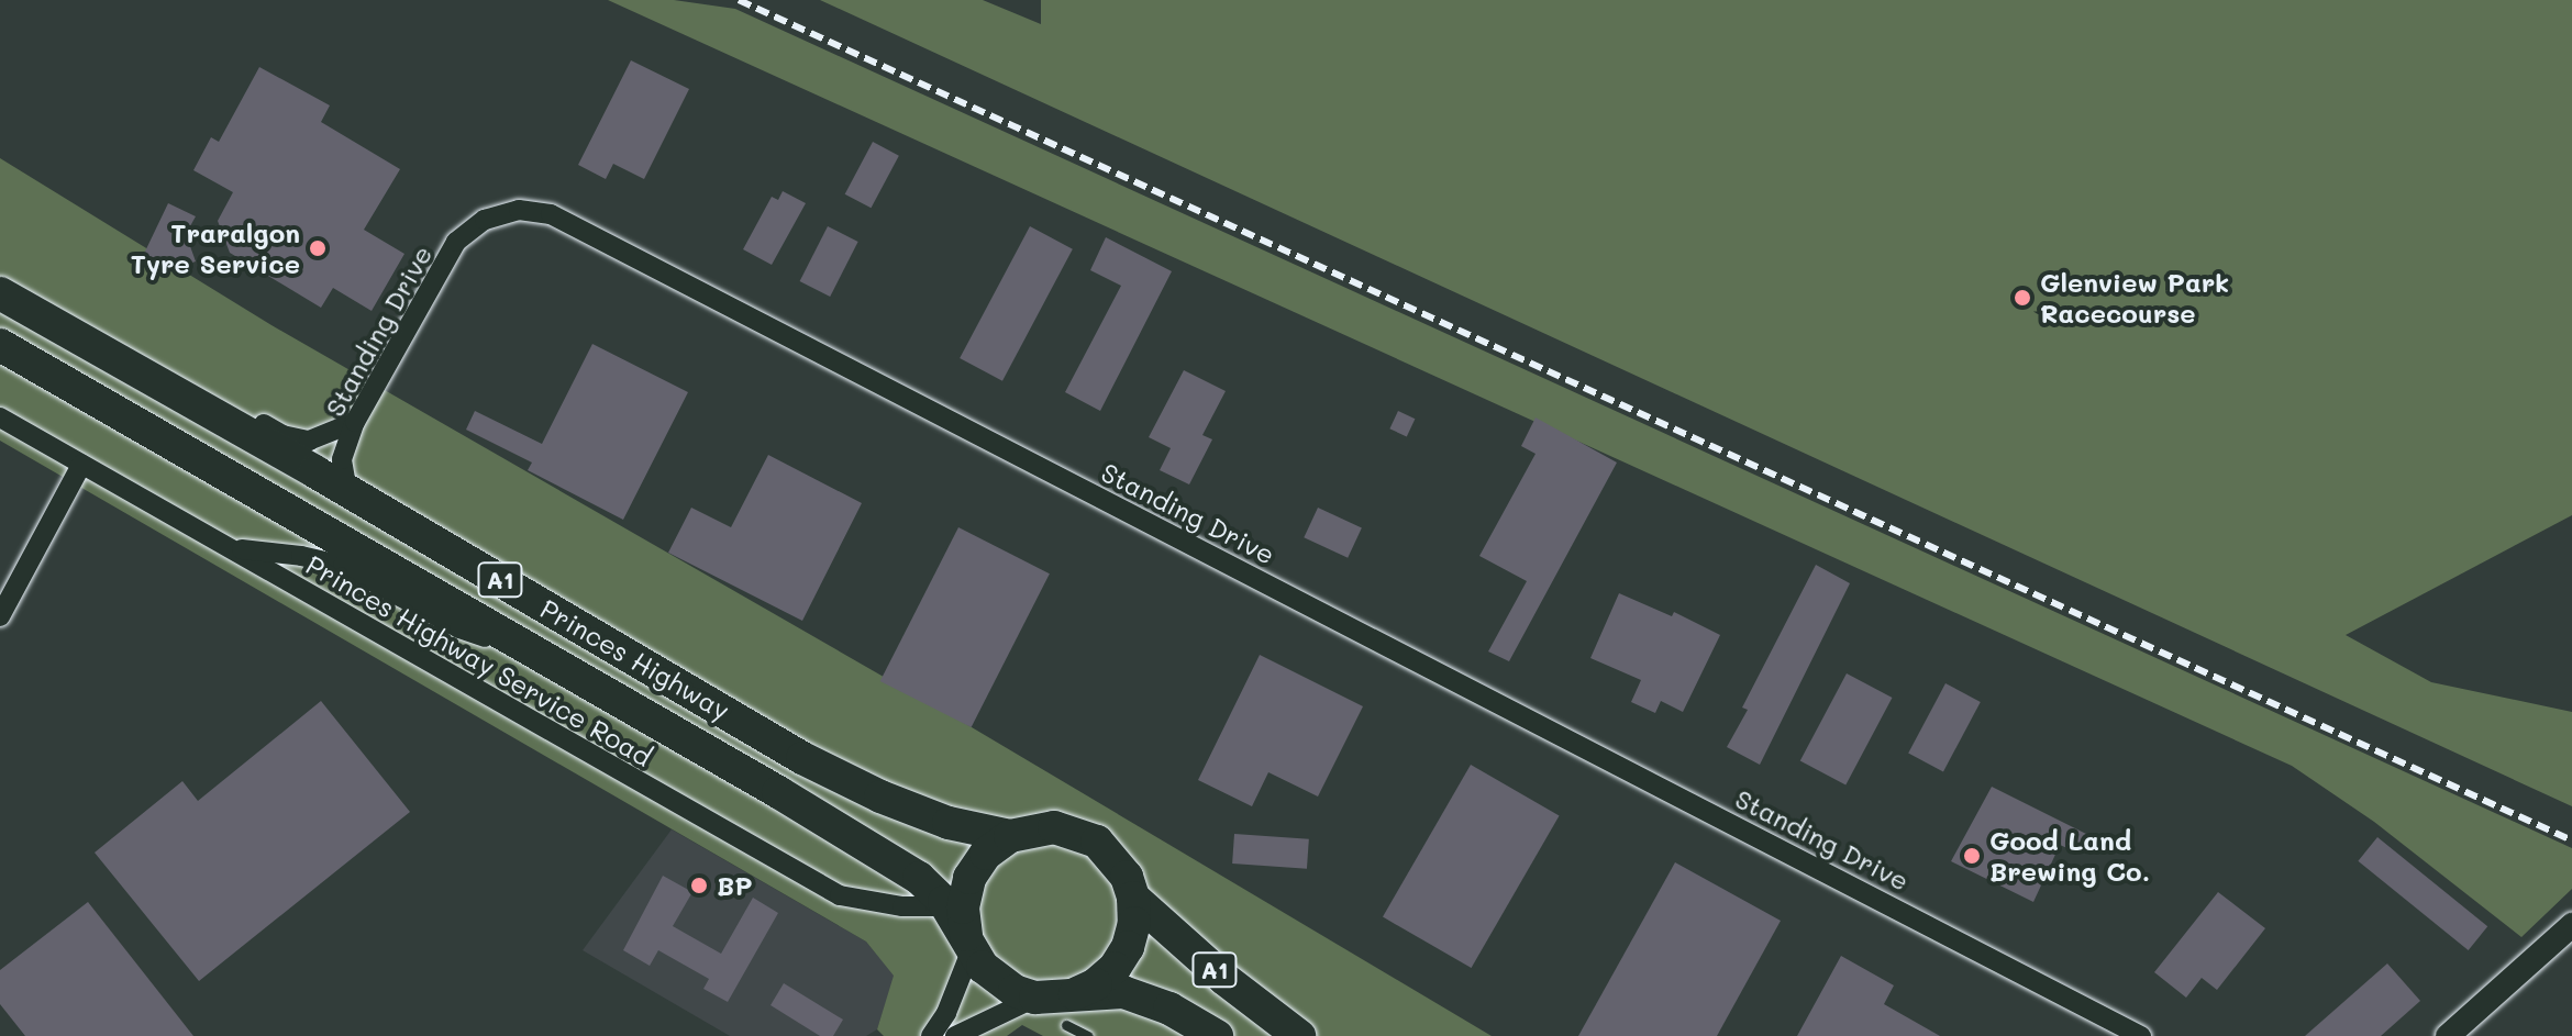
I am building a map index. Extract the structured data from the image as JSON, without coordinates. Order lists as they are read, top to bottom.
{
  "streets": {
    "highway": ["A1", "Princes Highway"],
    "street": ["Standing Drive", "Princes Highway Service Road"]
  },
  "crossings": [
    ["Standing Drive", "Princes Highway"],
    ["Princes Highway", "Princes Highway Service Road"]
  ],
  "places": [
    "Traralgon Tyre Service",
    "Glenview Park Racecourse",
    "Good Land Brewing Co.",
    "BP"
  ]
}
